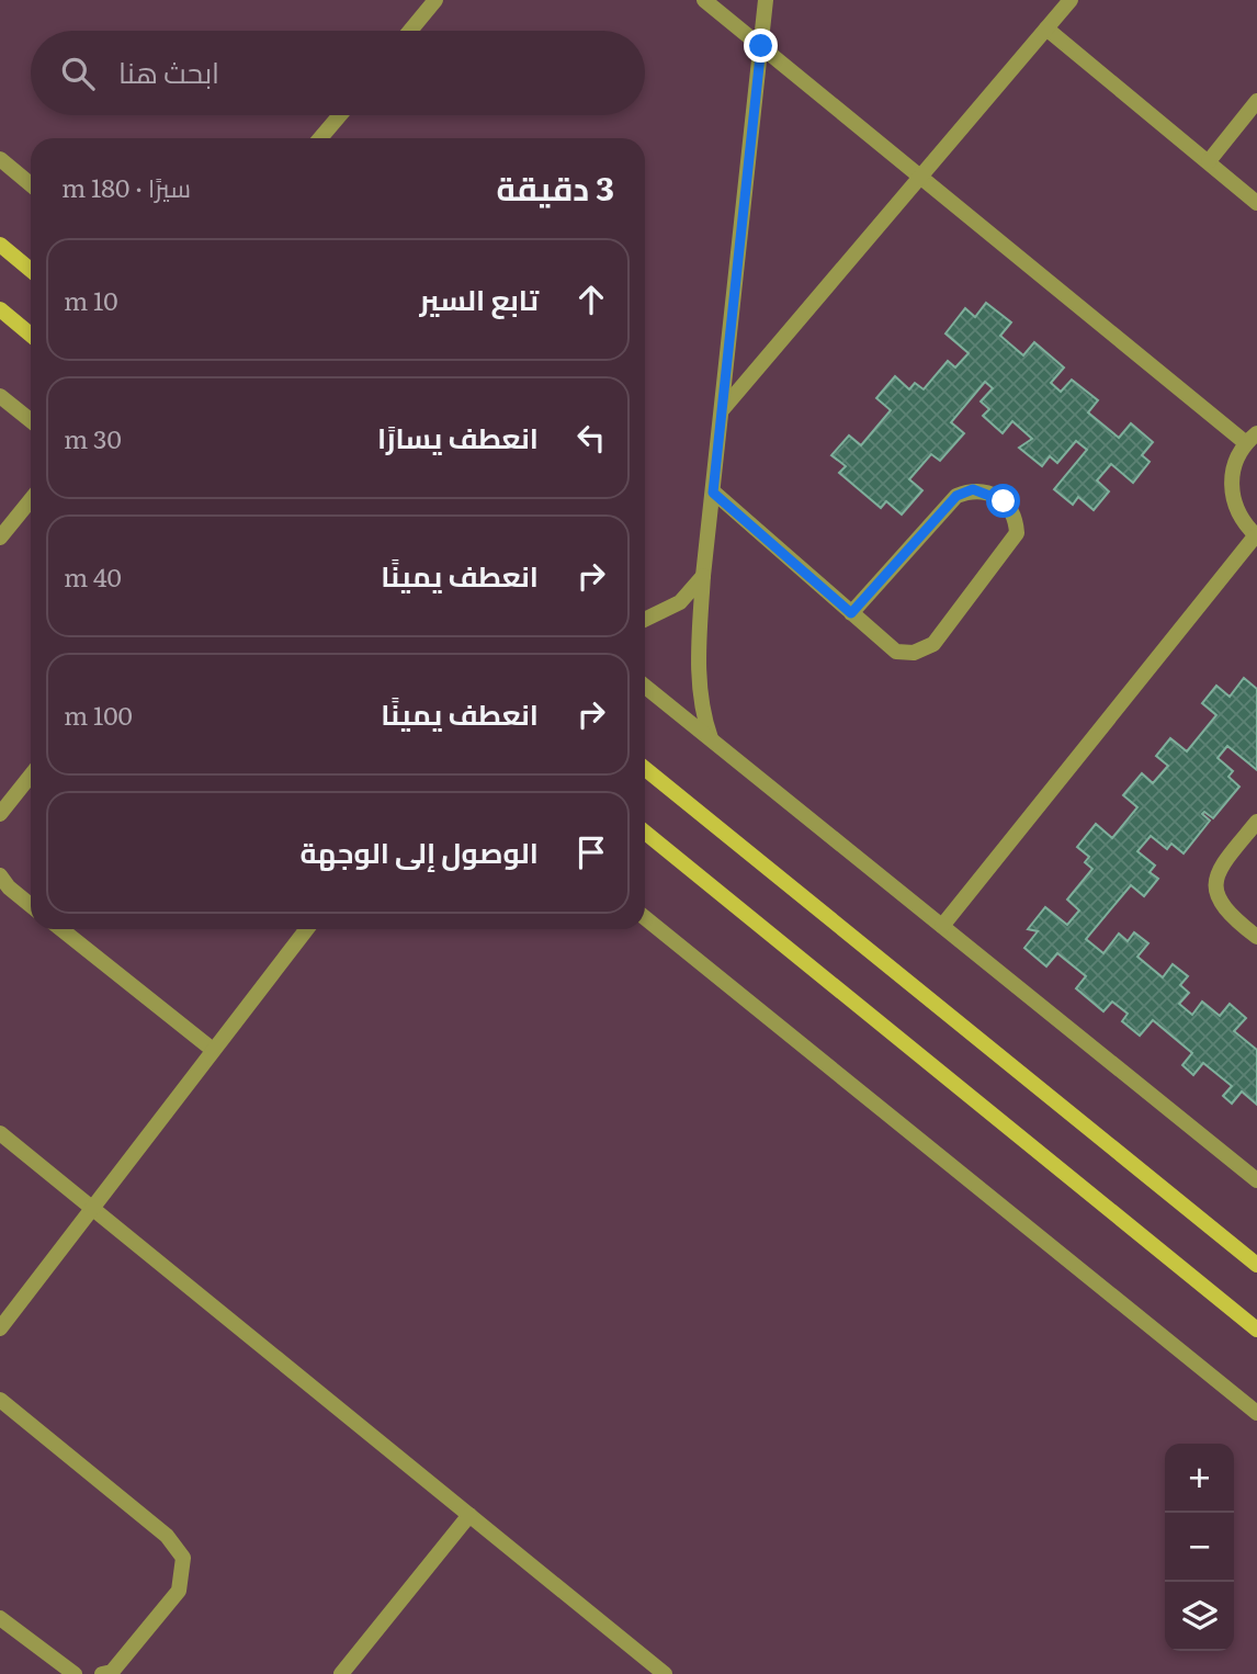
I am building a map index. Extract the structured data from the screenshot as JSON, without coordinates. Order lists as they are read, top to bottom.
{
  "page": {
    "search": "ابحث هنا",
    "heading": ["3 دقيقة", "سيرًا · 180 m"],
    "list": [
      ["تابع السير", "10 m"],
      ["انعطف يسارًا", "30 m"],
      ["انعطف يمينًا", "40 m"],
      ["انعطف يمينًا", "100 m"],
      "الوصول إلى الوجهة"
    ],
    "map_buttons": ["+", "−"]
  }
}
